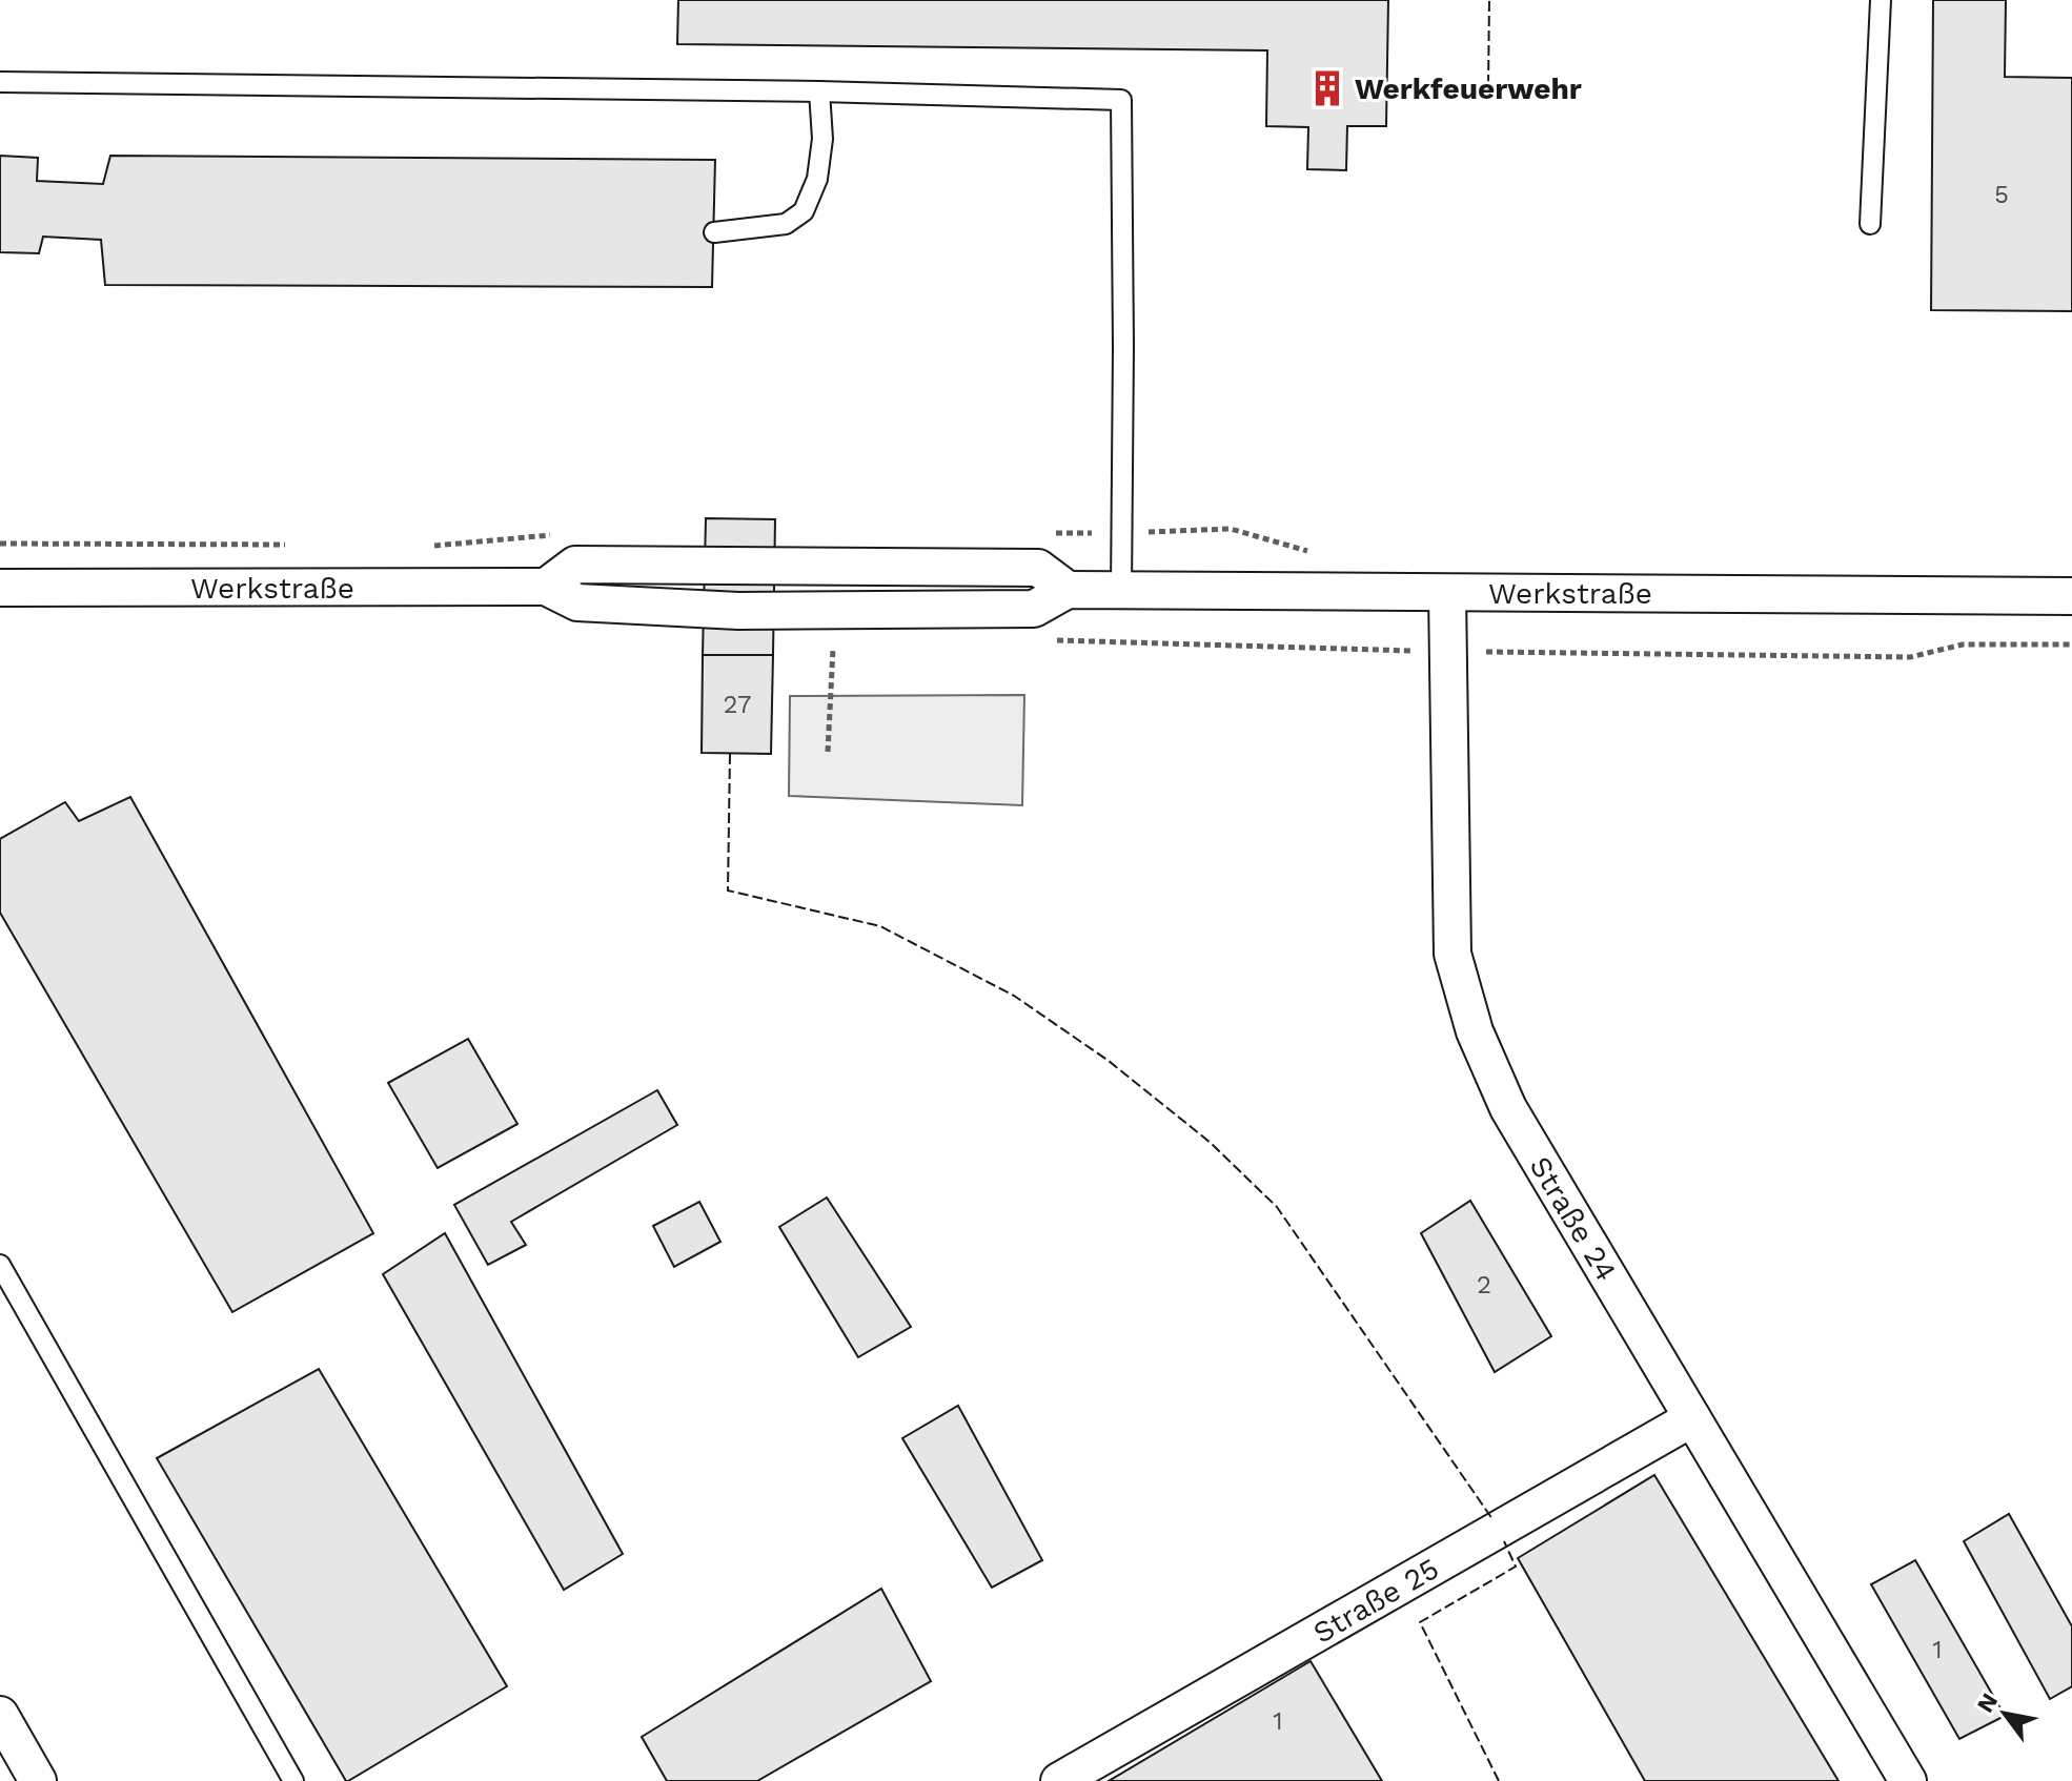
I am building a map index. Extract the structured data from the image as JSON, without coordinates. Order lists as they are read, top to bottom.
{
  "streets": {
    "street": ["Werkstraße", "Straße 24", "Straße 25"]
  },
  "crossings": [
    ["Werkstraße", "Straße 24"],
    ["Straße 24", "Straße 25"]
  ],
  "places": {
    "building": ["Werkfeuerwehr"]
  },
  "house_numbers": [
    "5",
    "27",
    "2",
    "1",
    "1"
  ],
  "north": "top left"
}
